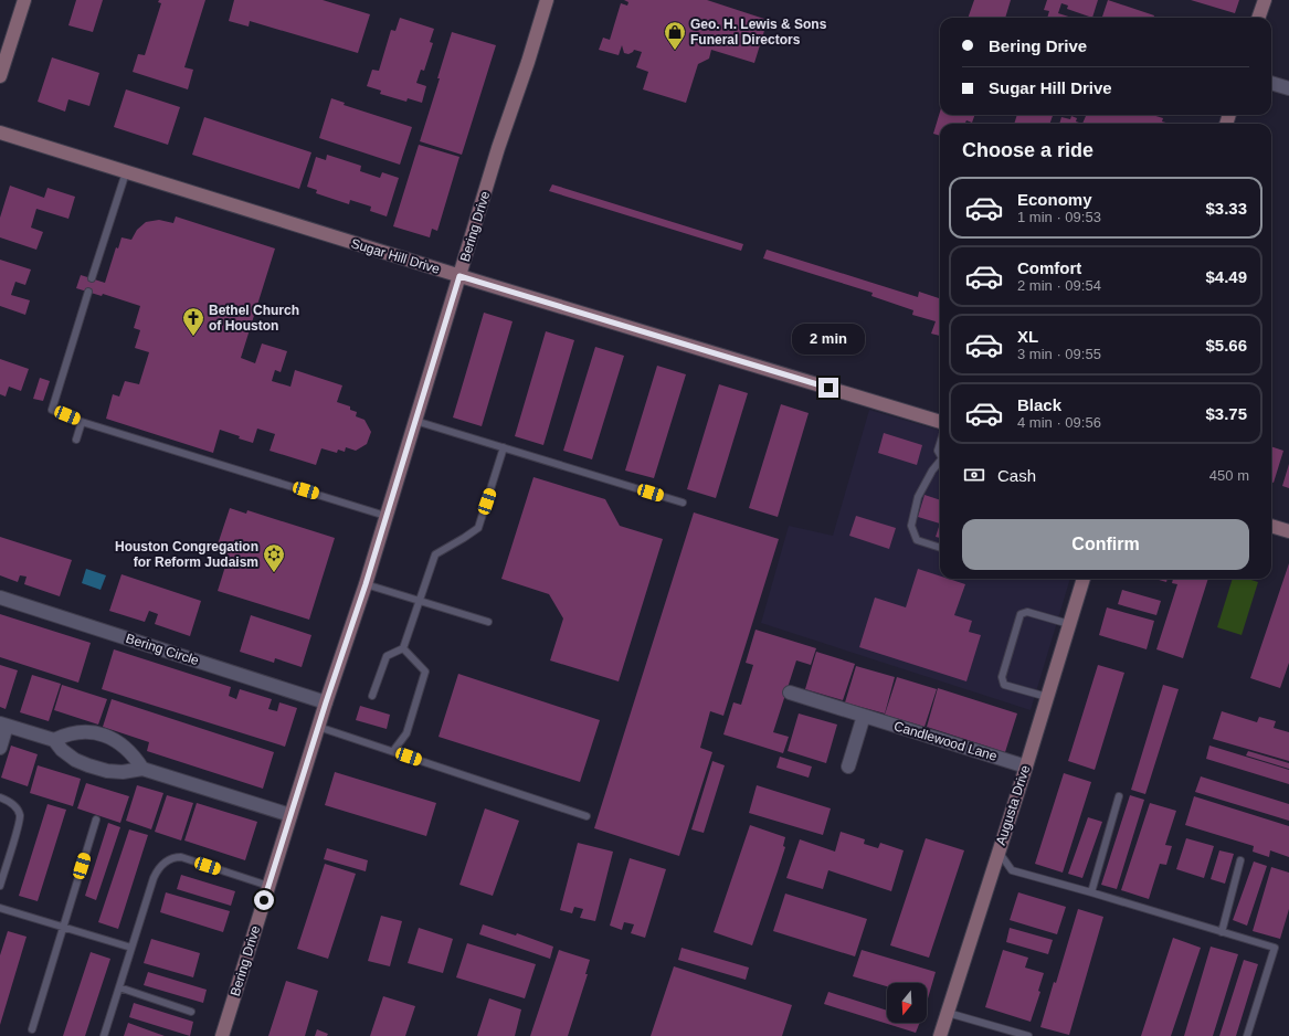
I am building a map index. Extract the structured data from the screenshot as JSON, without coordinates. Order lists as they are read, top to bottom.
{
  "streets": {
    "street": [
      "Bering Drive",
      "Sugar Hill Drive",
      "Bering Circle",
      "Candlewood Lane",
      "Augusta Drive"
    ]
  },
  "crossings": [
    ["Bering Drive", "Sugar Hill Drive"],
    ["Bering Drive", "Bering Circle"],
    ["Candlewood Lane", "Augusta Drive"]
  ],
  "places": {
    "shop": ["Geo. H. Lewis & Sons Funeral Directors"],
    "church": ["Bethel Church of Houston"],
    "synagogue": ["Houston Congregation for Reform Judaism"]
  },
  "north": "bottom",
  "page": {
    "banner": ["Bering Drive", "Sugar Hill Drive"],
    "heading": "Choose a ride",
    "list": [
      {
        "name": "Economy",
        "note": "1 min · 09:53",
        "value": "$3.33"
      },
      {
        "name": "Comfort",
        "note": "2 min · 09:54",
        "value": "$4.49"
      },
      {
        "name": "XL",
        "note": "3 min · 09:55",
        "value": "$5.66"
      },
      {
        "name": "Black",
        "note": "4 min · 09:56",
        "value": "$3.75"
      }
    ],
    "bubble": "2 min",
    "pay": ["Cash", "450 m"],
    "buttons": "Confirm"
  }
}
